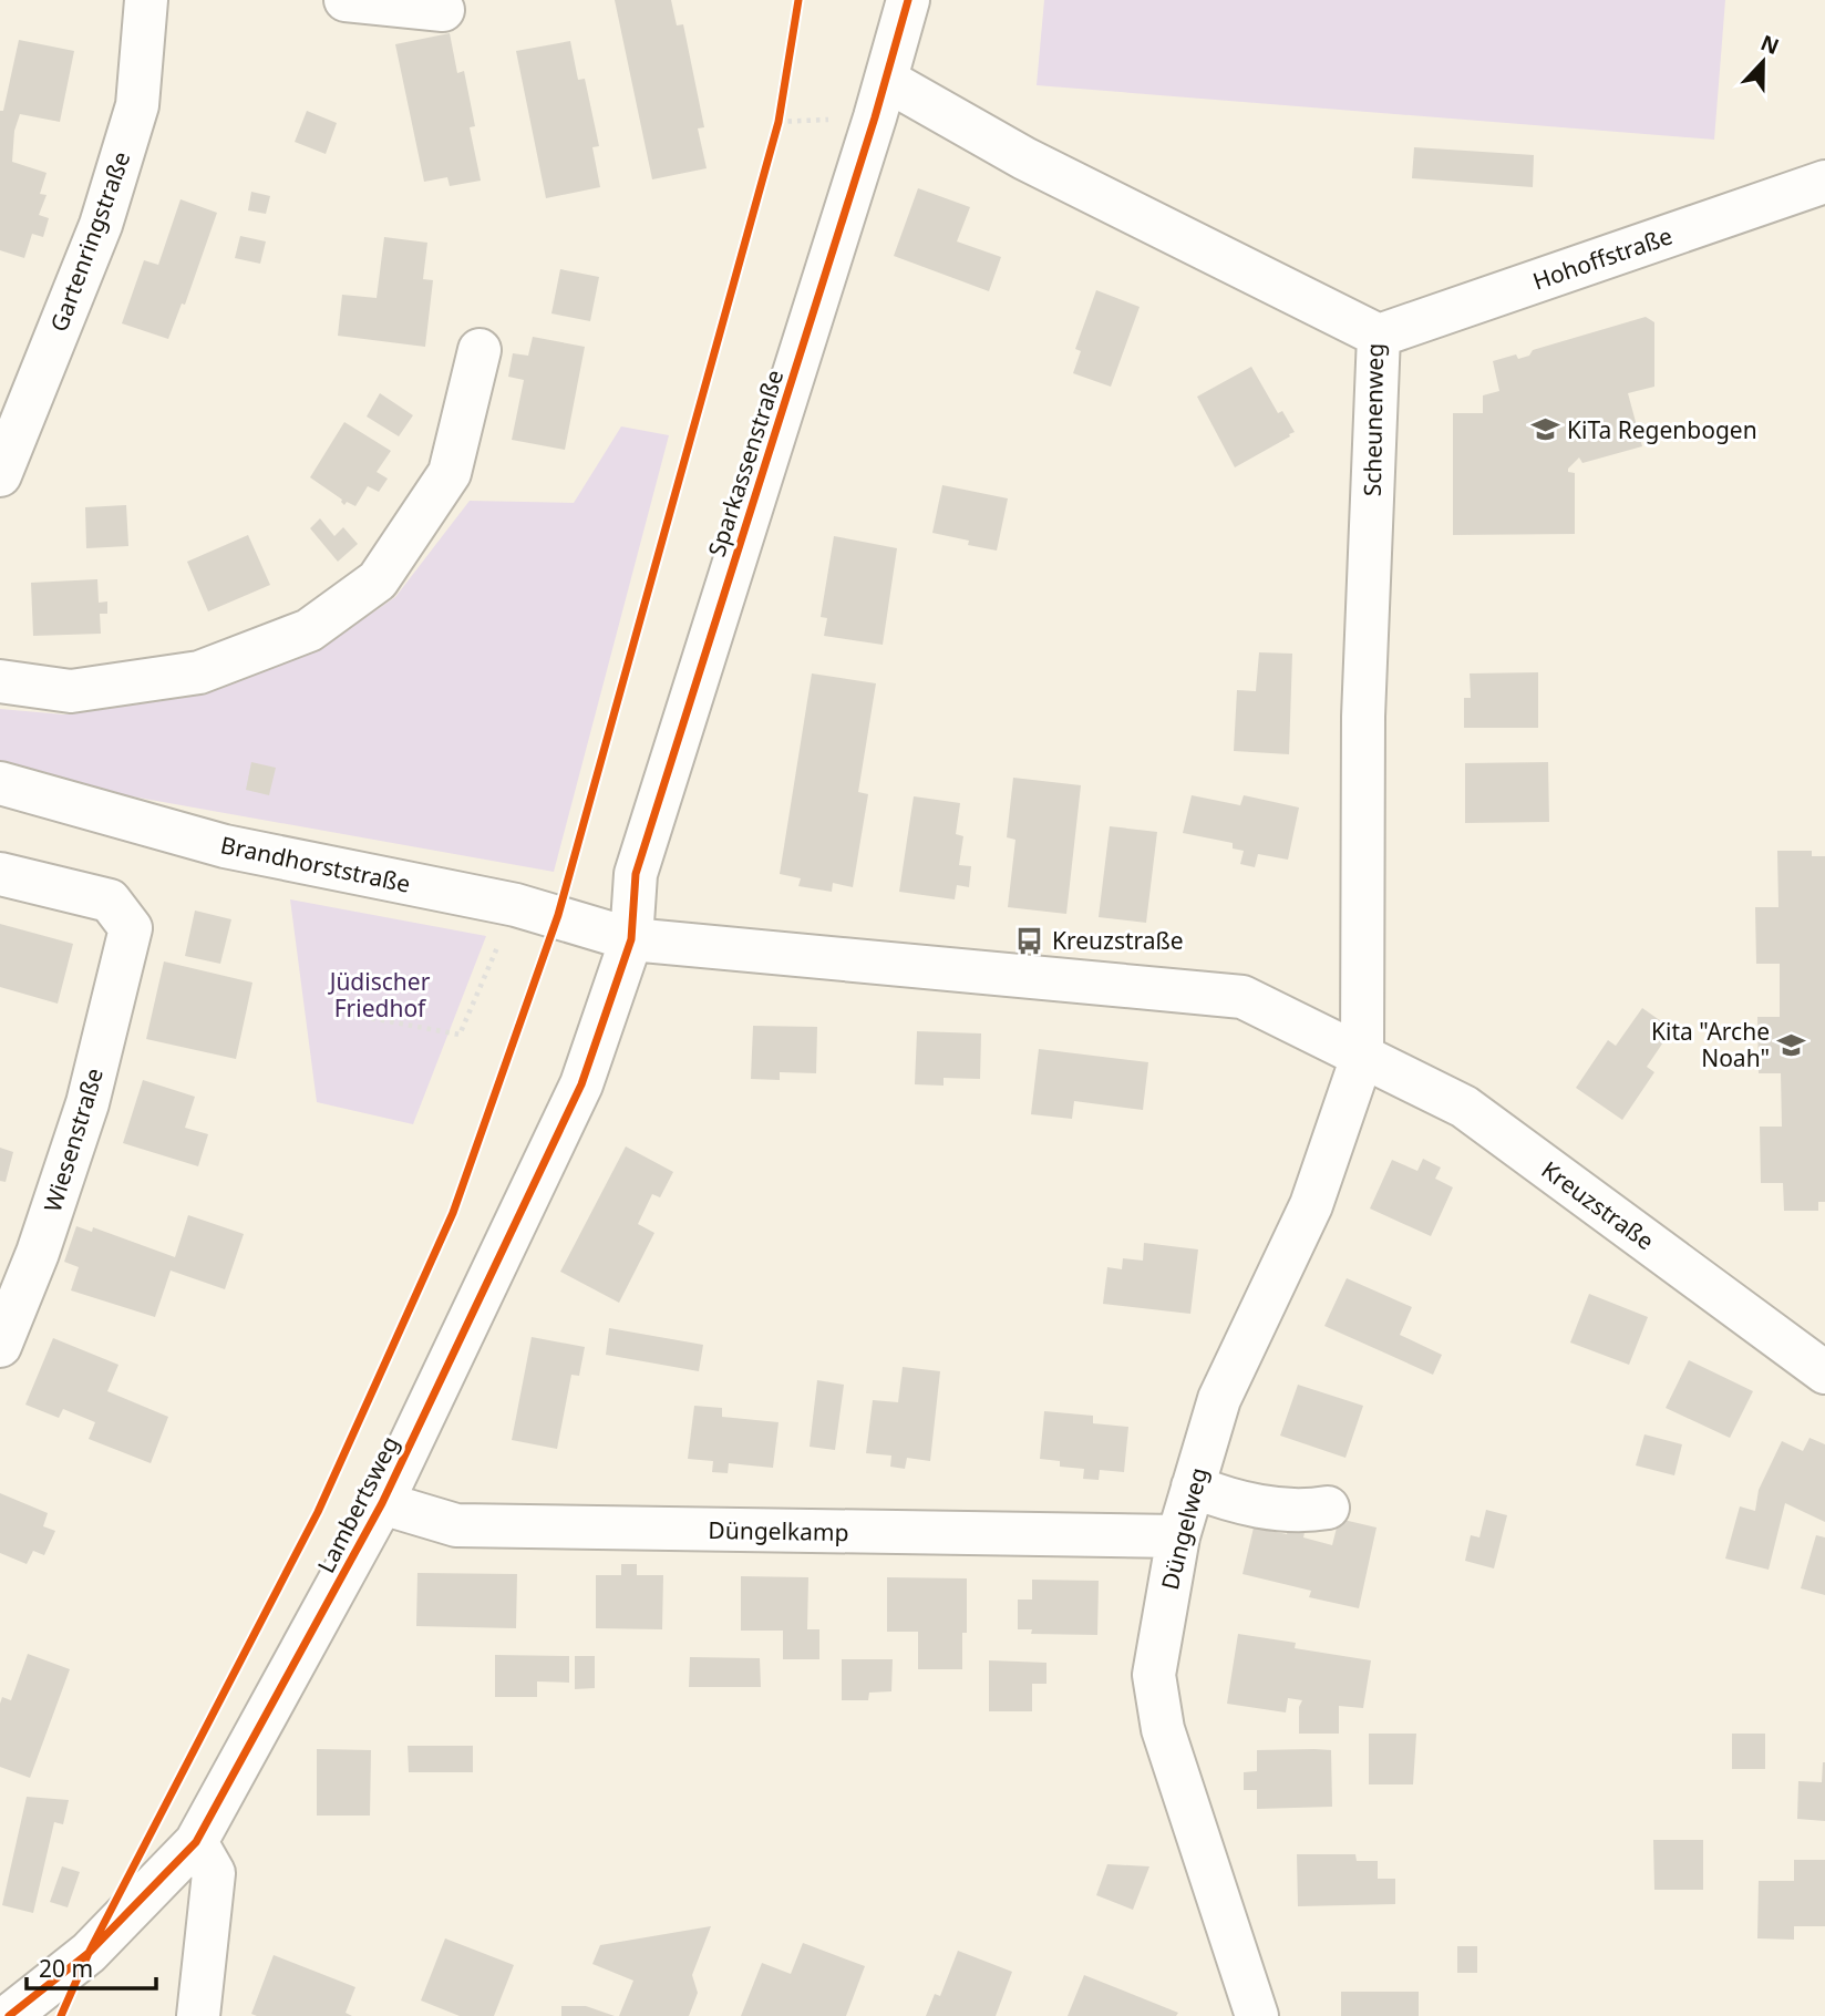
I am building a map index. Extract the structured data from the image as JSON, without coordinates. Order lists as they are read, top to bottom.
{
  "streets": {
    "street": [
      "Gartenringstraße",
      "Hohoffstraße",
      "Scheunenweg",
      "Sparkassenstraße",
      "Brandhorststraße",
      "Wiesenstraße",
      "Kreuzstraße",
      "Lambertsweg",
      "Düngelweg",
      "Düngelkamp"
    ]
  },
  "crossings": [
    ["Hohoffstraße", "Scheunenweg"],
    ["Scheunenweg", "Sparkassenstraße"],
    ["Scheunenweg", "Kreuzstraße"],
    ["Scheunenweg", "Düngelweg"],
    ["Sparkassenstraße", "Brandhorststraße"],
    ["Sparkassenstraße", "Kreuzstraße"],
    ["Sparkassenstraße", "Lambertsweg"],
    ["Brandhorststraße", "Kreuzstraße"],
    ["Brandhorststraße", "Lambertsweg"],
    ["Kreuzstraße", "Lambertsweg"],
    ["Kreuzstraße", "Düngelweg"],
    ["Lambertsweg", "Düngelkamp"],
    ["Düngelweg", "Düngelkamp"]
  ],
  "parks": ["Jüdischer Friedhof"],
  "places": {
    "school or university": ["KiTa Regenbogen", "Kita \"Arche Noah\""],
    "bus stop": ["Kreuzstraße"]
  },
  "scale_bar": "20 m",
  "north": "top"
}
